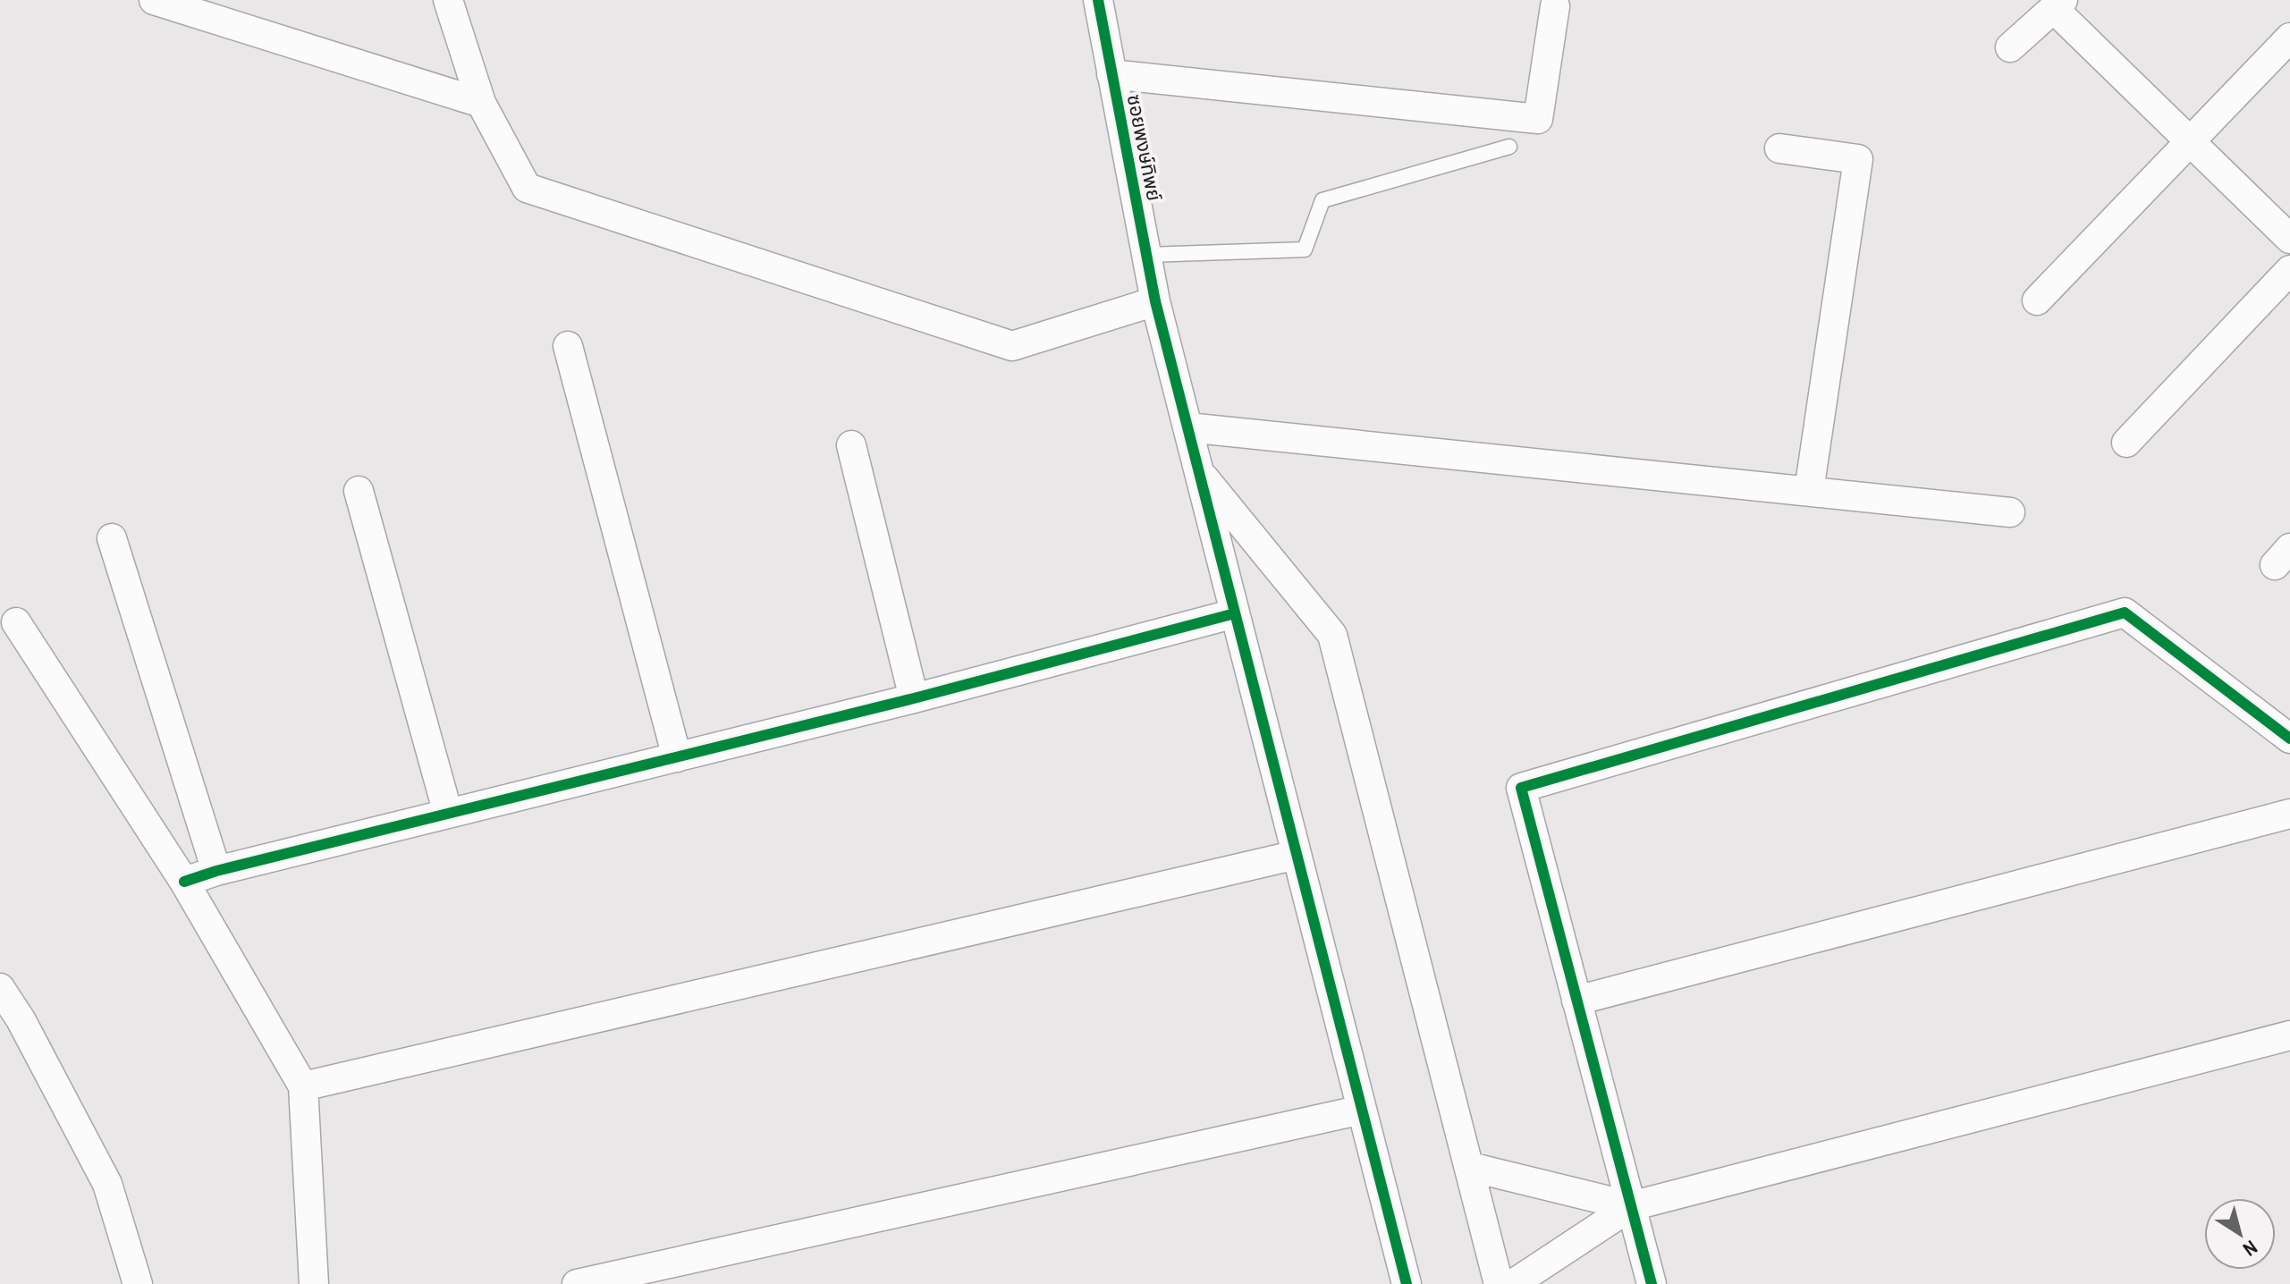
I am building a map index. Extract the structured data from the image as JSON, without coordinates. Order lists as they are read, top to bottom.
{
  "streets": {
    "street": ["ซอยพงษ์ทิพย์"]
  },
  "north": "bottom right"
}
